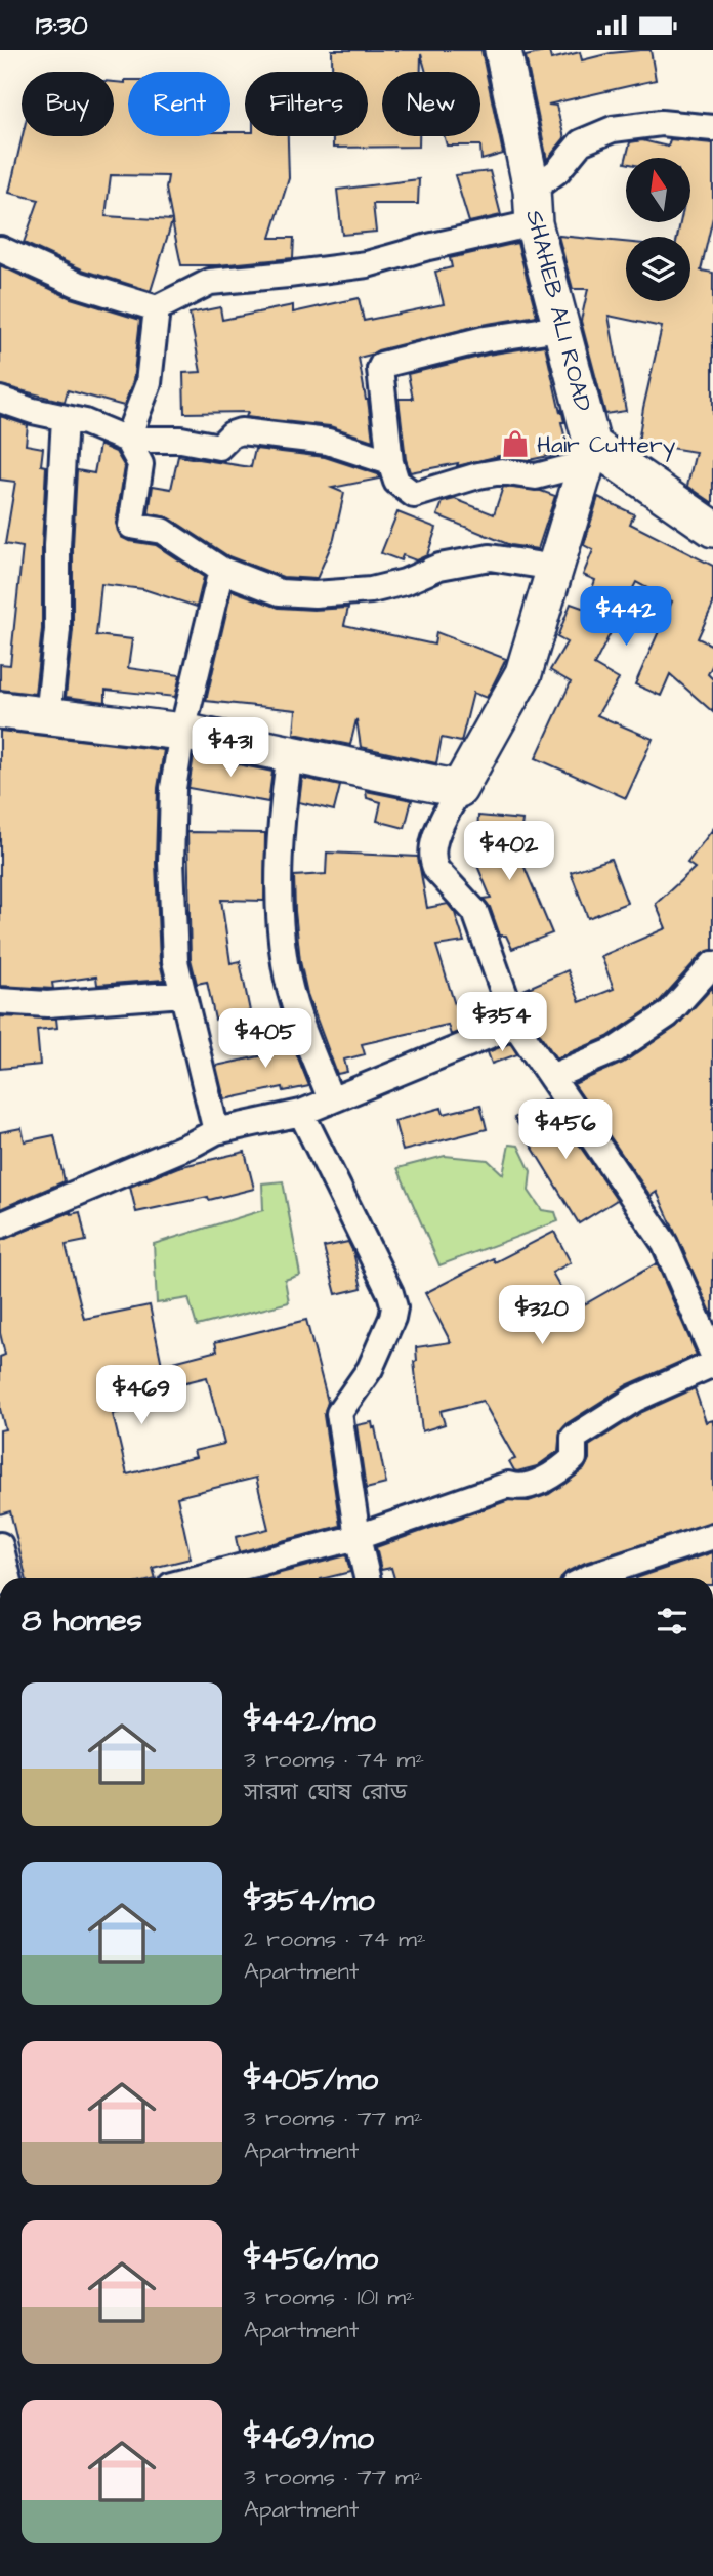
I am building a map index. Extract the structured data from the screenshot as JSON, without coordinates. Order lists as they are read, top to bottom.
{
  "streets": {
    "street": ["SHAHEB ALI ROAD"]
  },
  "places": {
    "shop": ["Hair Cuttery"]
  },
  "north": "top",
  "page": {
    "status": "13:30",
    "chip": [
      "Buy",
      "Rent",
      "Filters",
      "New"
    ],
    "price": [
      "$442",
      "$431",
      "$402",
      "$354",
      "$405",
      "$456",
      "$320",
      "$469"
    ],
    "heading": "8 homes",
    "list": [
      {
        "name": "$442/mo",
        "note": "3 rooms · 74 m² · সারদা ঘোষ রোড"
      },
      {
        "name": "$354/mo",
        "note": "2 rooms · 74 m² · Apartment"
      },
      {
        "name": "$405/mo",
        "note": "3 rooms · 77 m² · Apartment"
      },
      {
        "name": "$456/mo",
        "note": "3 rooms · 101 m² · Apartment"
      },
      {
        "name": "$469/mo",
        "note": "3 rooms · 77 m² · Apartment"
      }
    ]
  }
}
